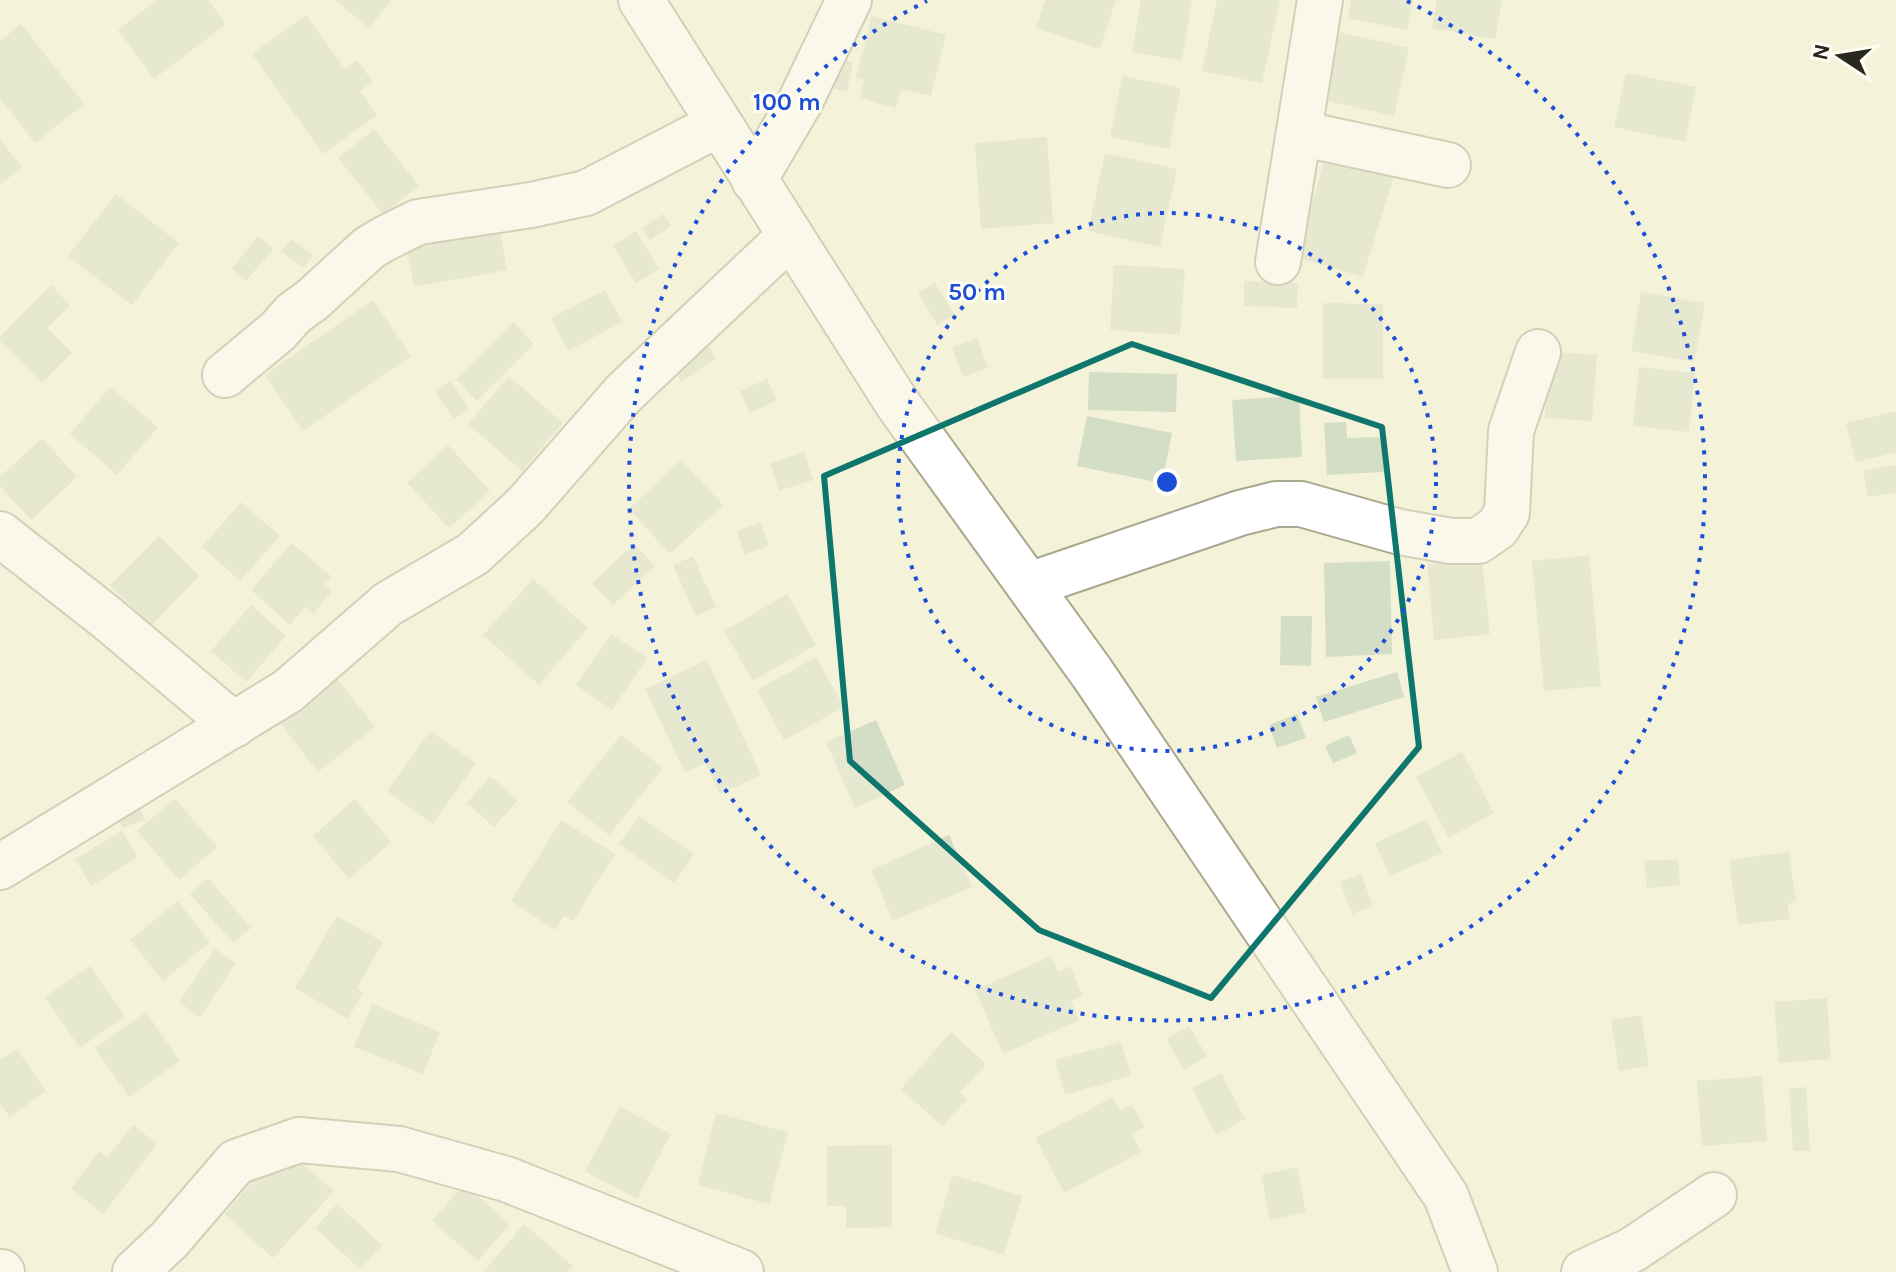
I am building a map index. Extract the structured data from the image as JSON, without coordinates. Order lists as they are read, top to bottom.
{
  "north": "left",
  "rings": ["100 m", "50 m"]
}
